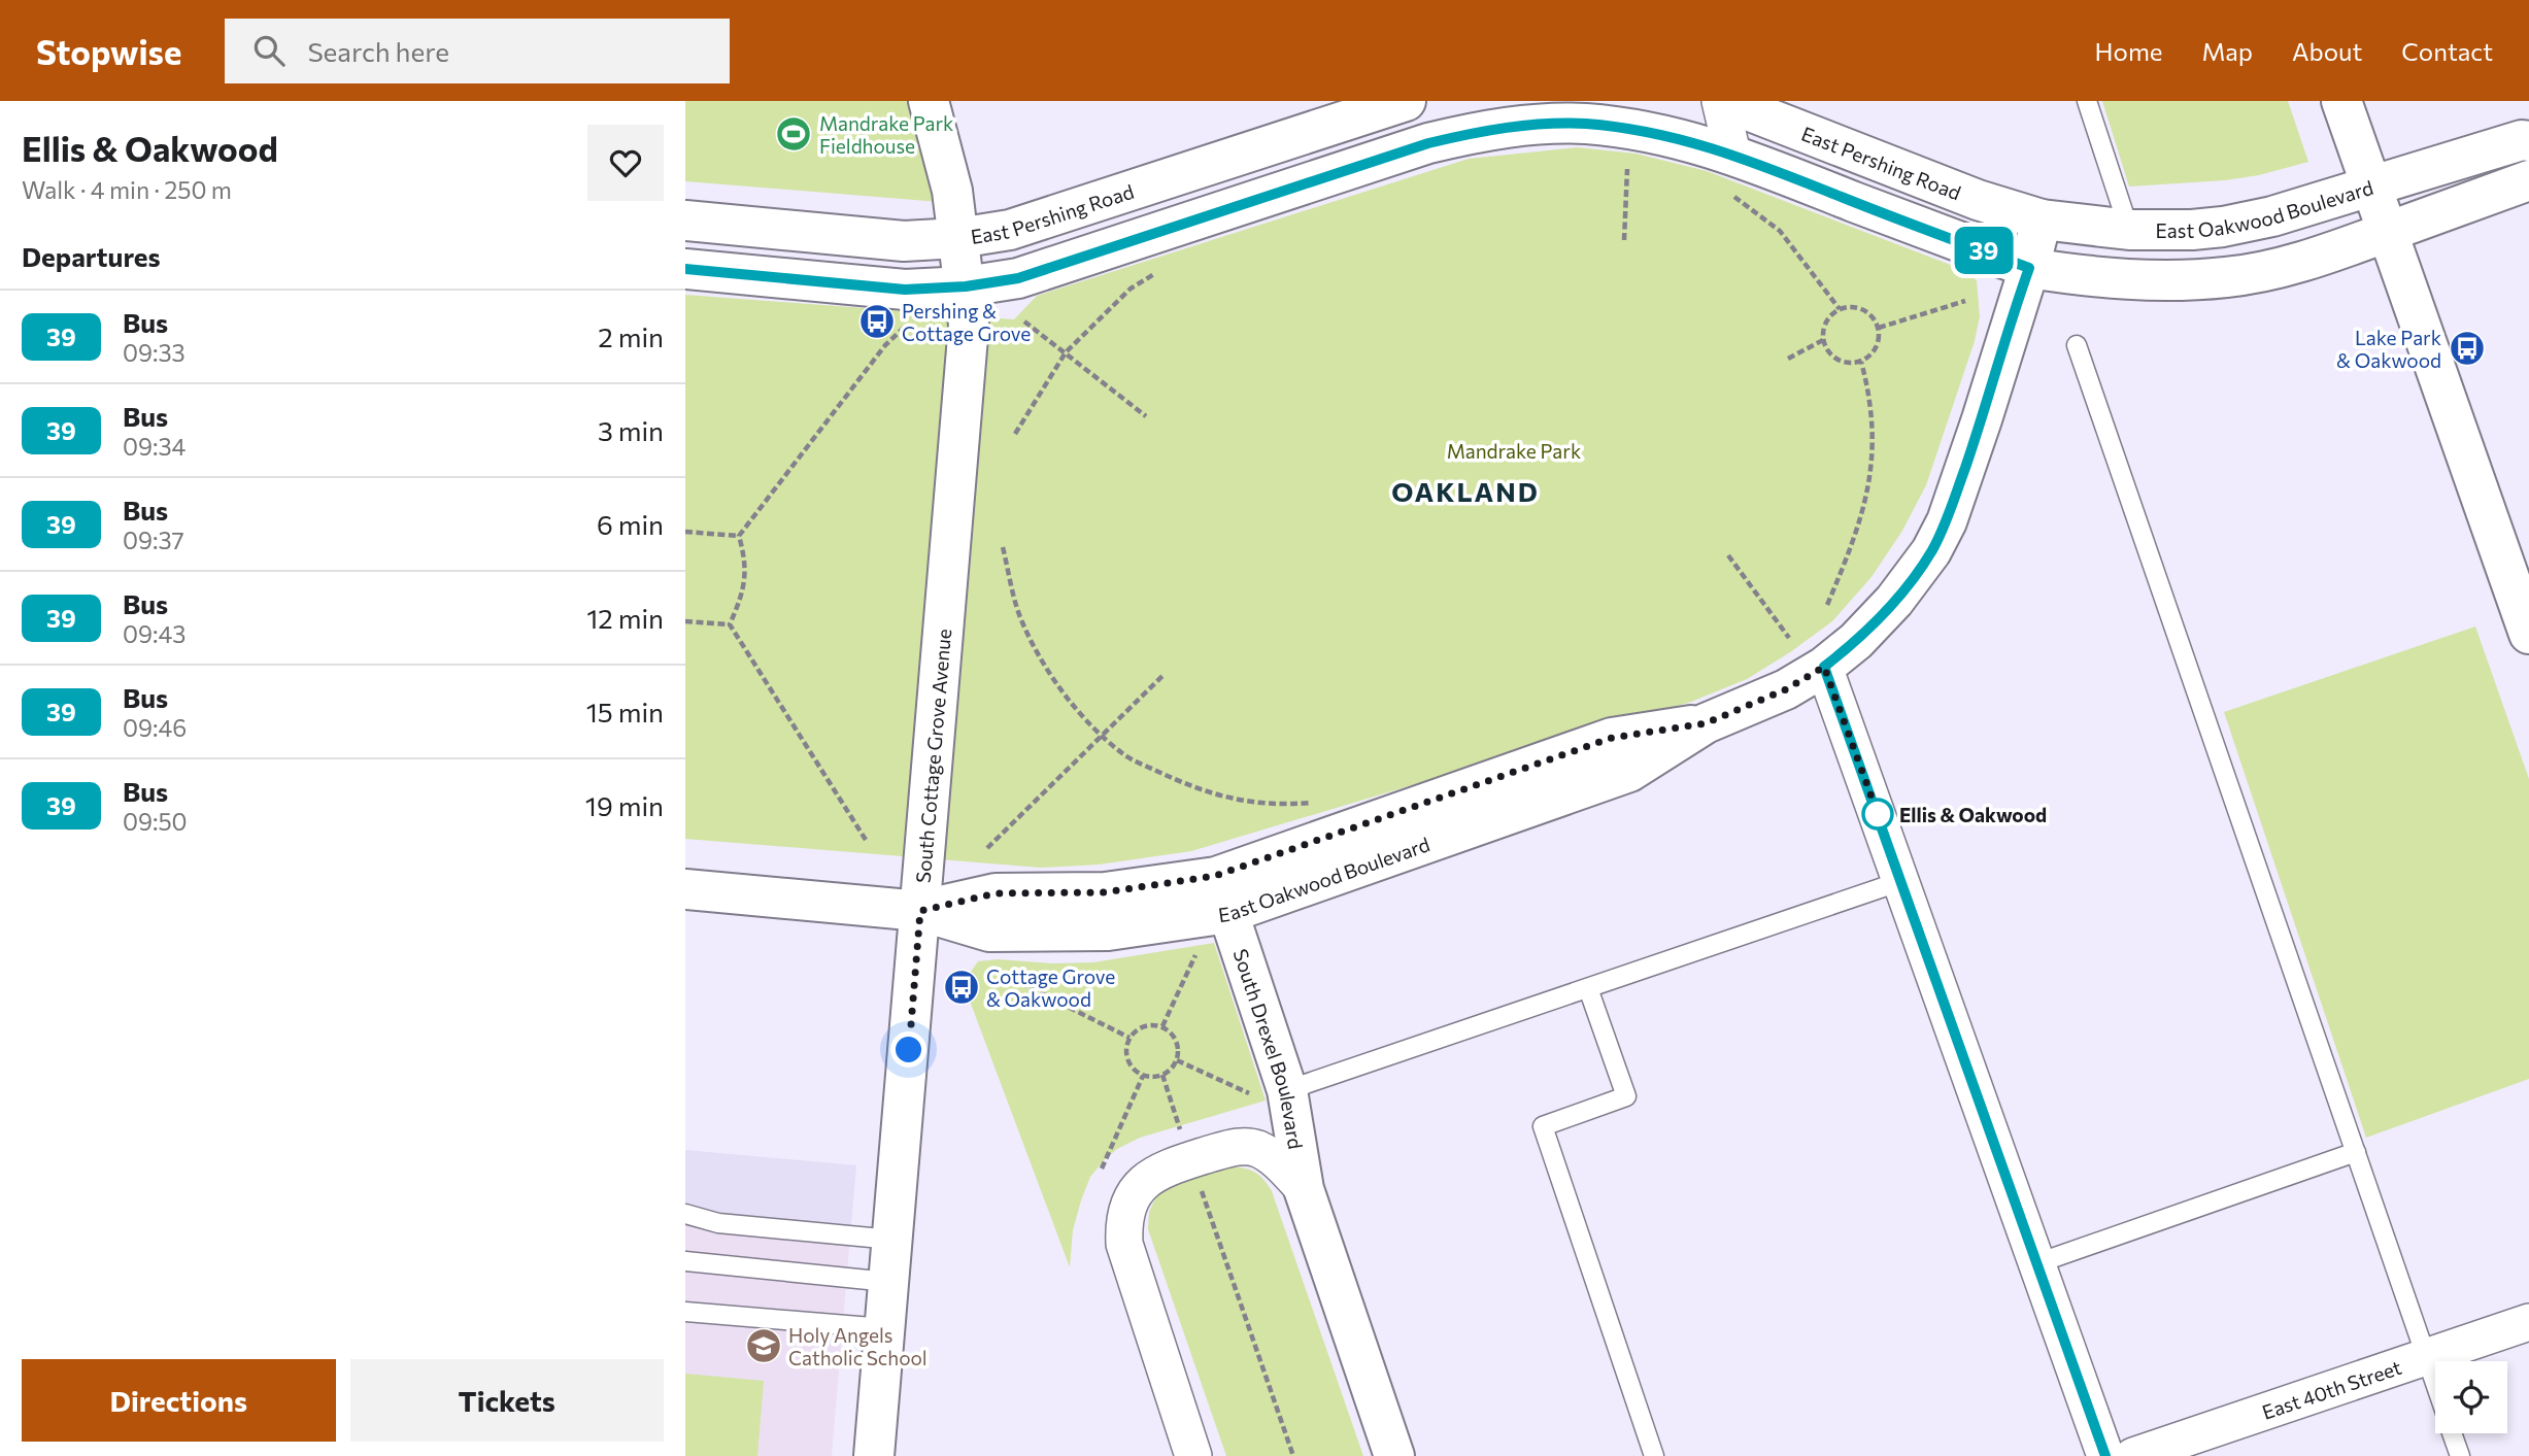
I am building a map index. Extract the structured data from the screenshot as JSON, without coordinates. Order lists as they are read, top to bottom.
{
  "streets": {
    "main road": [
      "East Pershing Road",
      "East Oakwood Boulevard",
      "South Cottage Grove Avenue",
      "South Drexel Boulevard"
    ],
    "street": ["East 40th Street"]
  },
  "crossings": [
    ["East Pershing Road", "East Oakwood Boulevard"],
    ["East Pershing Road", "South Cottage Grove Avenue"],
    ["East Oakwood Boulevard", "South Cottage Grove Avenue"],
    ["East Oakwood Boulevard", "South Drexel Boulevard"]
  ],
  "districts": ["OAKLAND"],
  "parks": ["Mandrake Park"],
  "places": {
    "sports": ["Mandrake Park Fieldhouse"],
    "bus stop": ["Pershing & Cottage Grove", "Lake Park & Oakwood", "Cottage Grove & Oakwood"],
    "other": ["Ellis & Oakwood"],
    "school or university": ["Holy Angels Catholic School"]
  },
  "lines": ["bus line 39"],
  "page": {
    "header": "Stopwise",
    "search": "Search here",
    "nav": [
      "Home",
      "Map",
      "About",
      "Contact"
    ],
    "heading": [
      ["Ellis & Oakwood", "Walk · 4 min · 250 m"],
      "Departures"
    ],
    "on_map": "39",
    "list": [
      {
        "mark": "39",
        "name": "Bus",
        "note": "09:33",
        "value": "2 min"
      },
      {
        "mark": "39",
        "name": "Bus",
        "note": "09:34",
        "value": "3 min"
      },
      {
        "mark": "39",
        "name": "Bus",
        "note": "09:37",
        "value": "6 min"
      },
      {
        "mark": "39",
        "name": "Bus",
        "note": "09:43",
        "value": "12 min"
      },
      {
        "mark": "39",
        "name": "Bus",
        "note": "09:46",
        "value": "15 min"
      },
      {
        "mark": "39",
        "name": "Bus",
        "note": "09:50",
        "value": "19 min"
      }
    ],
    "buttons": ["Directions", "Tickets"]
  }
}
